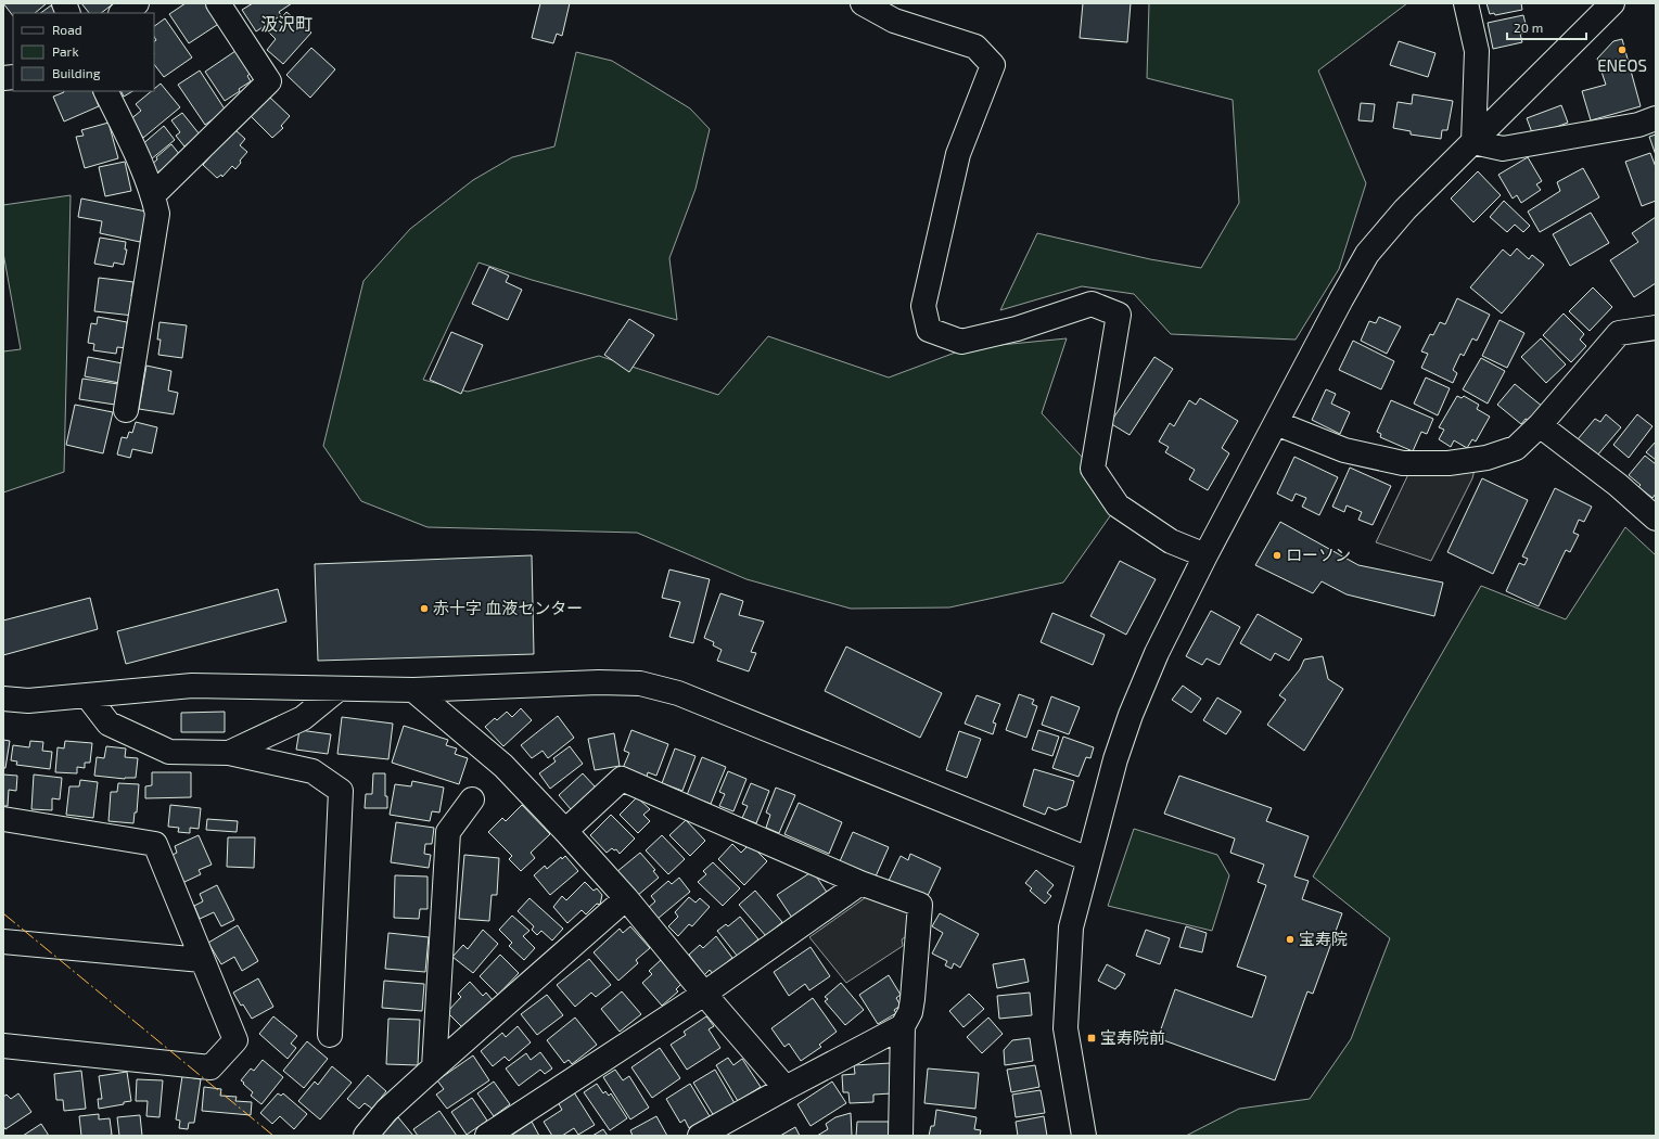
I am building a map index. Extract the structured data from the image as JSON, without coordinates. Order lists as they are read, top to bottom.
{
  "districts": ["汲沢町"],
  "places": {
    "other": [
      "ENEOS",
      "ローソン",
      "赤十字 血液センター",
      "宝寿院"
    ],
    "transit": ["宝寿院前"]
  },
  "legend": ["Road", "Park", "Building"],
  "scale_bar": "20 m"
}
